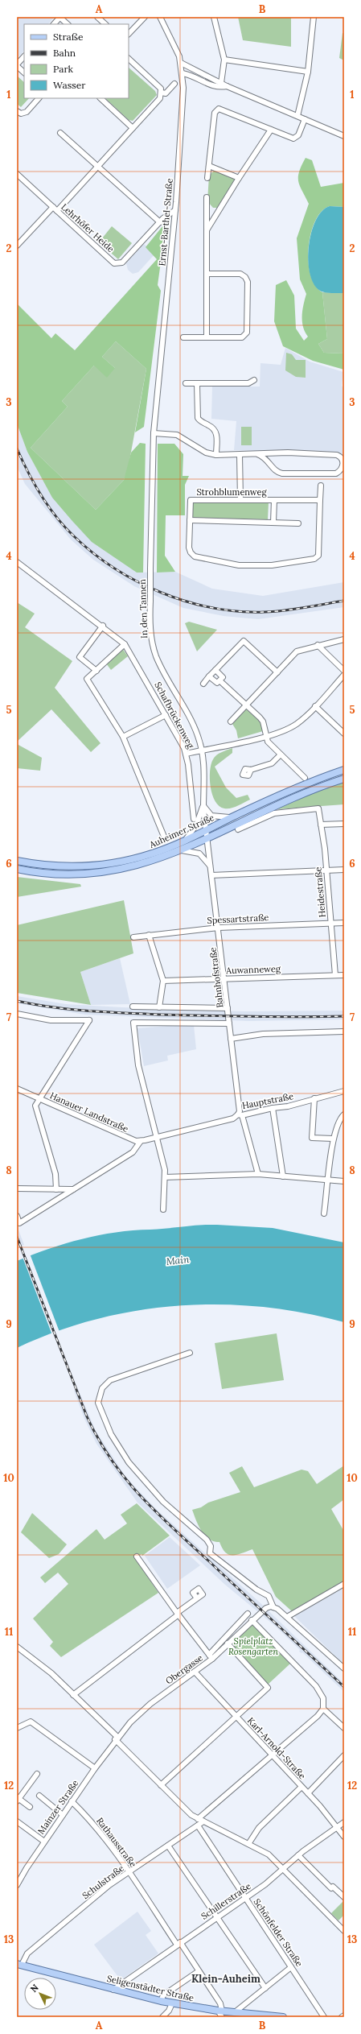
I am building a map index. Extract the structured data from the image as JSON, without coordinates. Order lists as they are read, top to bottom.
{
  "streets": {
    "main road": ["Auheimer Straße", "Seligenstädter Straße"],
    "street": [
      "Ernst-Barthel-Straße",
      "Lehrhöfer Heide",
      "Strohblumenweg",
      "In den Tannen",
      "Schafbrückenweg",
      "Heidestraße",
      "Spessartstraße",
      "Auwanneweg",
      "Bahnhofstraße",
      "Hauptstraße",
      "Hanauer Landstraße",
      "Obergasse",
      "Karl-Arnold-Straße",
      "Mainzer Straße",
      "Rathausstraße",
      "Schulstraße",
      "Schillerstraße",
      "Schönfelder Straße"
    ]
  },
  "crossings": [
    ["Ernst-Barthel-Straße", "Lehrhöfer Heide"],
    ["Ernst-Barthel-Straße", "In den Tannen"],
    ["In den Tannen", "Auheimer Straße"],
    ["In den Tannen", "Bahnhofstraße"],
    ["Auheimer Straße", "Bahnhofstraße"],
    ["Heidestraße", "Spessartstraße"],
    ["Heidestraße", "Auwanneweg"],
    ["Spessartstraße", "Bahnhofstraße"],
    ["Auwanneweg", "Bahnhofstraße"],
    ["Bahnhofstraße", "Hauptstraße"],
    ["Obergasse", "Karl-Arnold-Straße"],
    ["Obergasse", "Mainzer Straße"],
    ["Karl-Arnold-Straße", "Schillerstraße"],
    ["Mainzer Straße", "Rathausstraße"],
    ["Rathausstraße", "Schulstraße"],
    ["Rathausstraße", "Schillerstraße"],
    ["Rathausstraße", "Seligenstädter Straße"],
    ["Schulstraße", "Schönfelder Straße"],
    ["Schulstraße", "Seligenstädter Straße"],
    ["Schillerstraße", "Schönfelder Straße"],
    ["Schillerstraße", "Seligenstädter Straße"]
  ],
  "districts": ["Klein-Auheim"],
  "water": ["Main"],
  "parks": ["Spielplatz Rosengarten"],
  "legend": [
    "Straße",
    "Bahn",
    "Park",
    "Wasser"
  ],
  "north": "top left",
  "grid": {
    "columns": ["A", "B"],
    "rows": [
      "1",
      "2",
      "3",
      "4",
      "5",
      "6",
      "7",
      "8",
      "9",
      "10",
      "11",
      "12",
      "13"
    ]
  }
}
